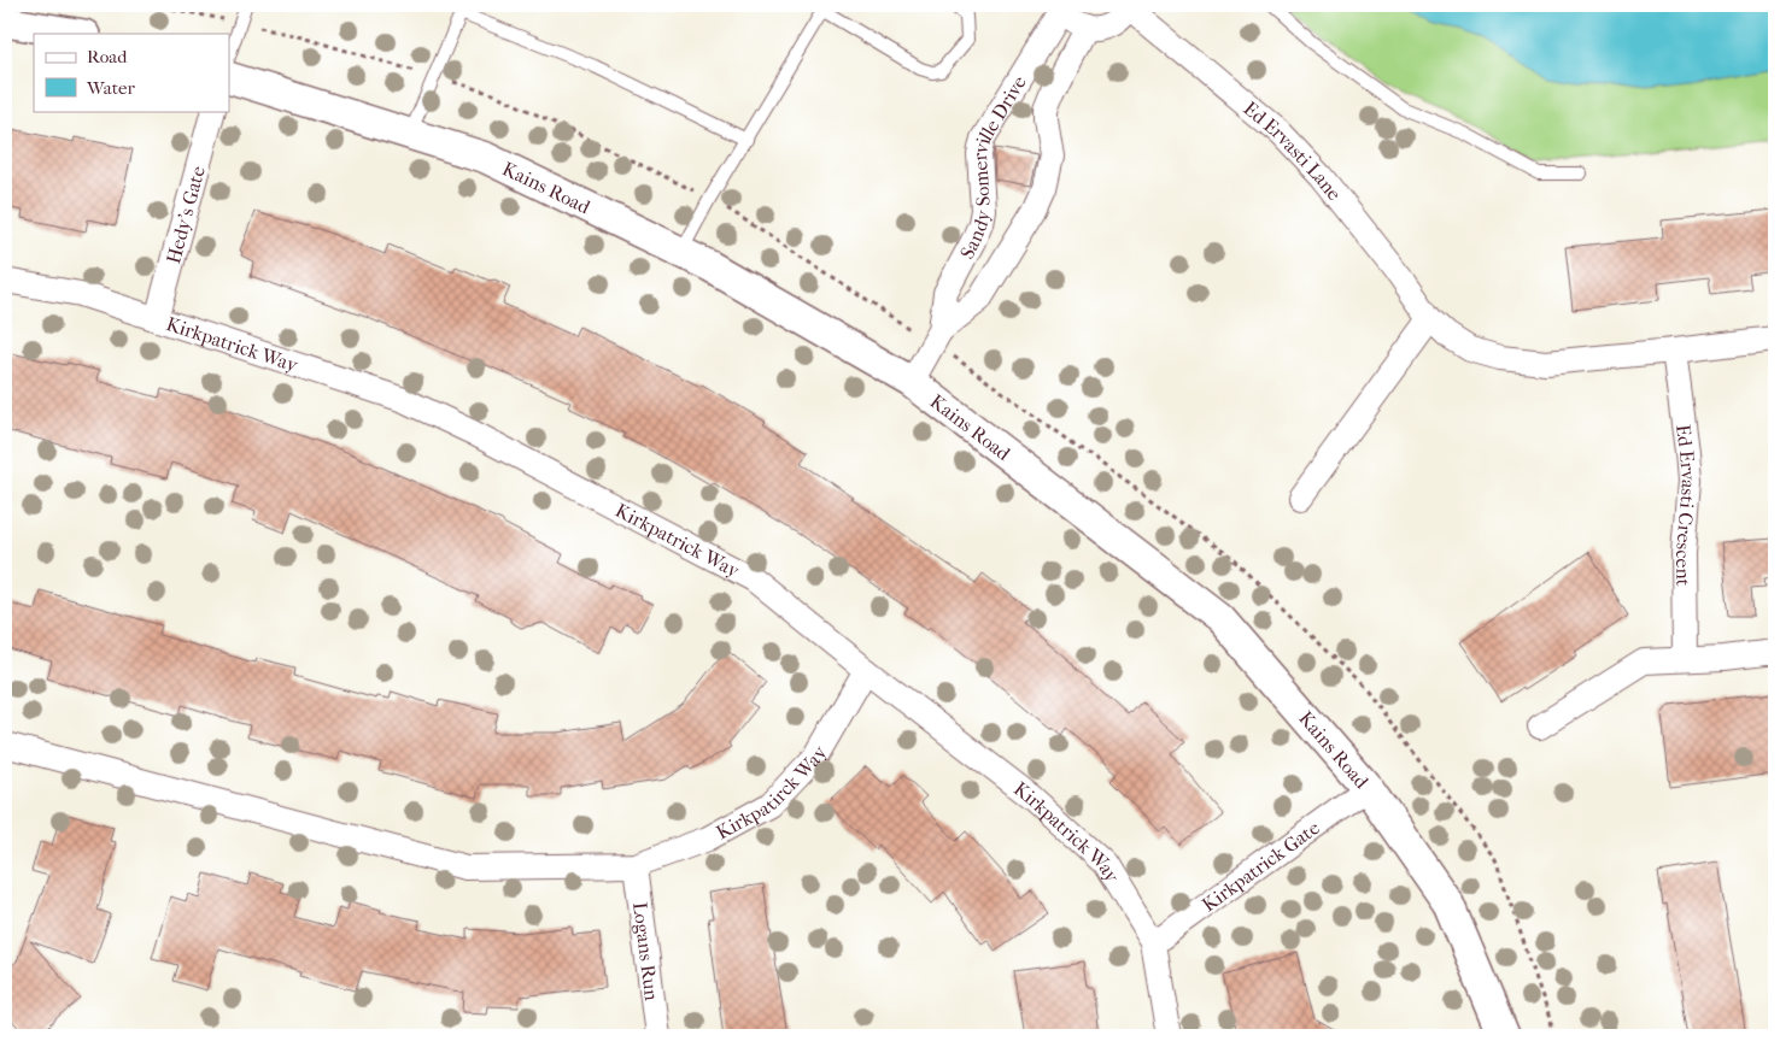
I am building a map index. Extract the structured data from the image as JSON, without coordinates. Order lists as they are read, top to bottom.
{
  "streets": {
    "street": [
      "Ed Ervasti Lane",
      "Sandy Somerville Drive",
      "Kains Road",
      "Hedy's Gate",
      "Kirkpatrick Way",
      "Ed Ervasti Crescent",
      "Kirkpatirck Way",
      "Kirkpatrick Gate",
      "Logans Run"
    ]
  },
  "crossings": [
    ["Ed Ervasti Lane", "Ed Ervasti Crescent"],
    ["Sandy Somerville Drive", "Kains Road"],
    ["Kains Road", "Kirkpatrick Gate"],
    ["Hedy's Gate", "Kirkpatrick Way"],
    ["Kirkpatrick Way", "Kirkpatirck Way"],
    ["Kirkpatrick Way", "Kirkpatrick Gate"],
    ["Kirkpatirck Way", "Logans Run"]
  ],
  "legend": ["Road", "Water"]
}
